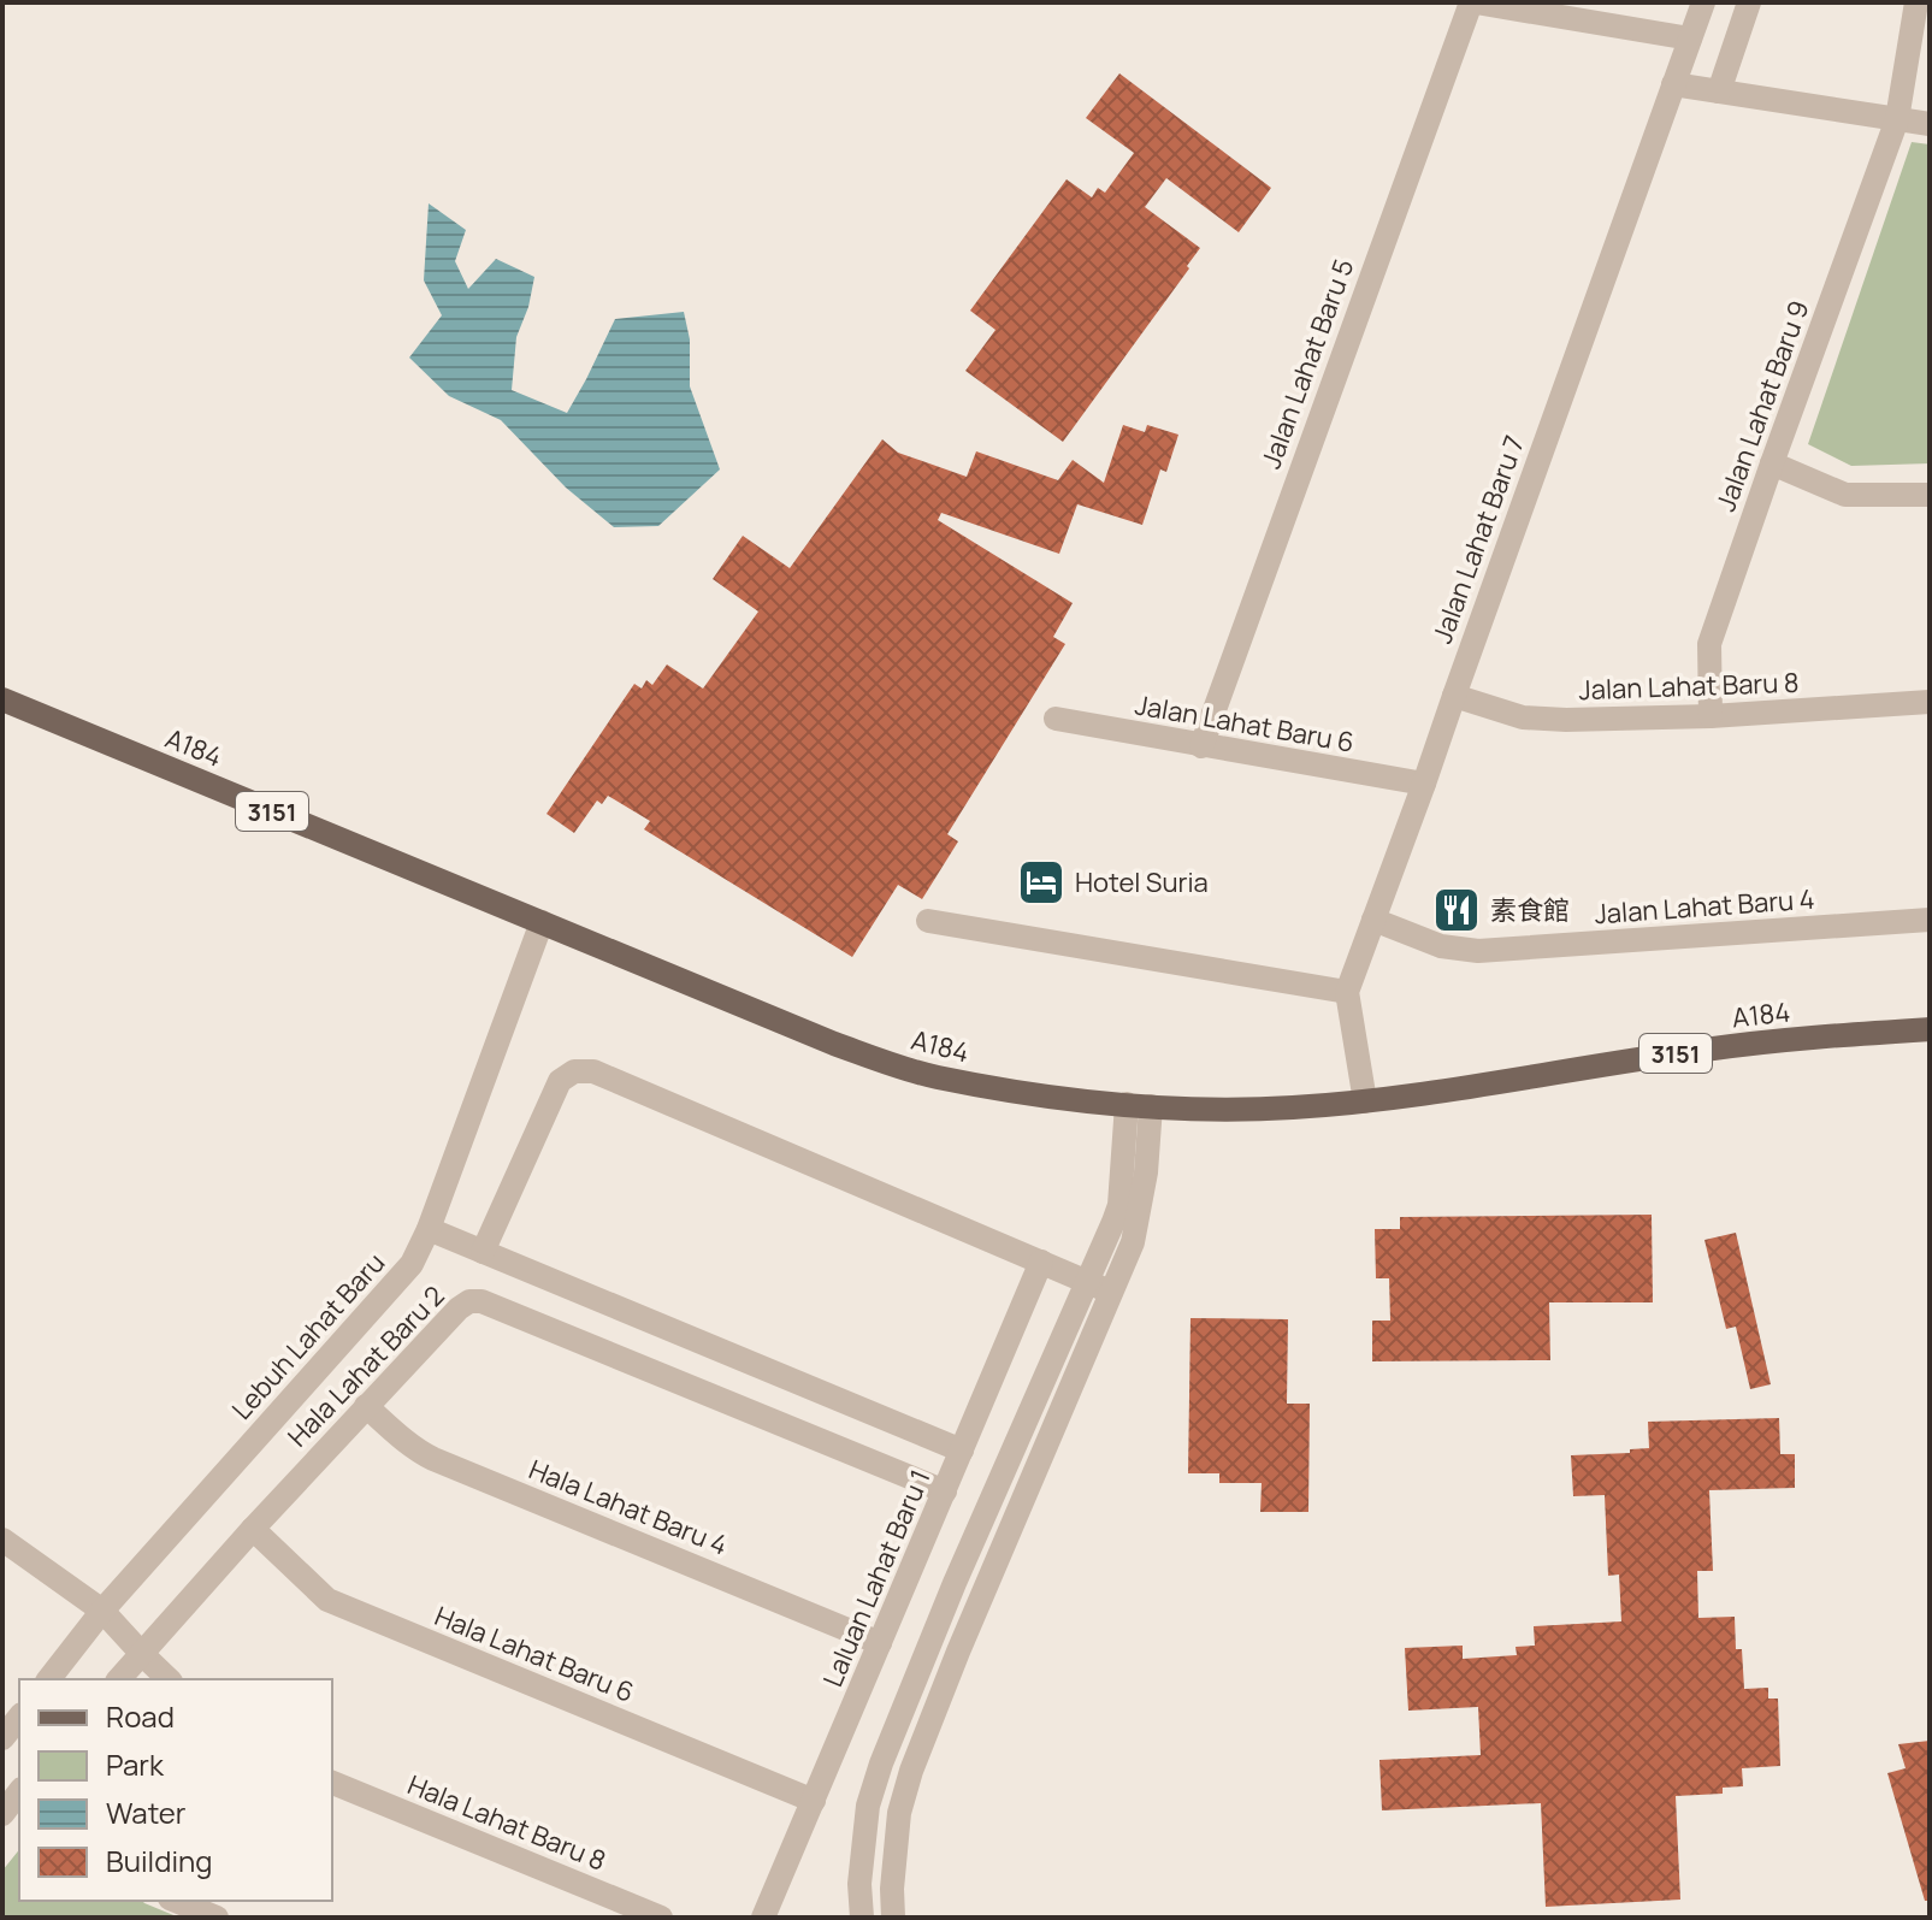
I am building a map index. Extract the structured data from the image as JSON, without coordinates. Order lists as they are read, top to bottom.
{
  "streets": {
    "main road": ["A184", "3151"],
    "street": [
      "Jalan Lahat Baru 5",
      "Jalan Lahat Baru 9",
      "Jalan Lahat Baru 7",
      "Jalan Lahat Baru 8",
      "Jalan Lahat Baru 6",
      "Jalan Lahat Baru 4",
      "Lebuh Lahat Baru",
      "Hala Lahat Baru 2",
      "Hala Lahat Baru 4",
      "Laluan Lahat Baru 1",
      "Hala Lahat Baru 6",
      "Hala Lahat Baru 8"
    ]
  },
  "crossings": [
    ["Jalan Lahat Baru 5", "Jalan Lahat Baru 6"],
    ["Jalan Lahat Baru 9", "Jalan Lahat Baru 8"],
    ["Jalan Lahat Baru 7", "Jalan Lahat Baru 8"],
    ["Jalan Lahat Baru 7", "Jalan Lahat Baru 6"],
    ["Jalan Lahat Baru 7", "A184"],
    ["Jalan Lahat Baru 7", "Jalan Lahat Baru 4"],
    ["A184", "Lebuh Lahat Baru"],
    ["Hala Lahat Baru 2", "Hala Lahat Baru 4"],
    ["Hala Lahat Baru 2", "Laluan Lahat Baru 1"],
    ["Hala Lahat Baru 2", "Hala Lahat Baru 6"],
    ["Hala Lahat Baru 4", "Laluan Lahat Baru 1"],
    ["Laluan Lahat Baru 1", "Hala Lahat Baru 6"]
  ],
  "places": {
    "hotel": ["Hotel Suria"],
    "restaurant": ["素食館"]
  },
  "legend": [
    "Road",
    "Park",
    "Water",
    "Building"
  ]
}
